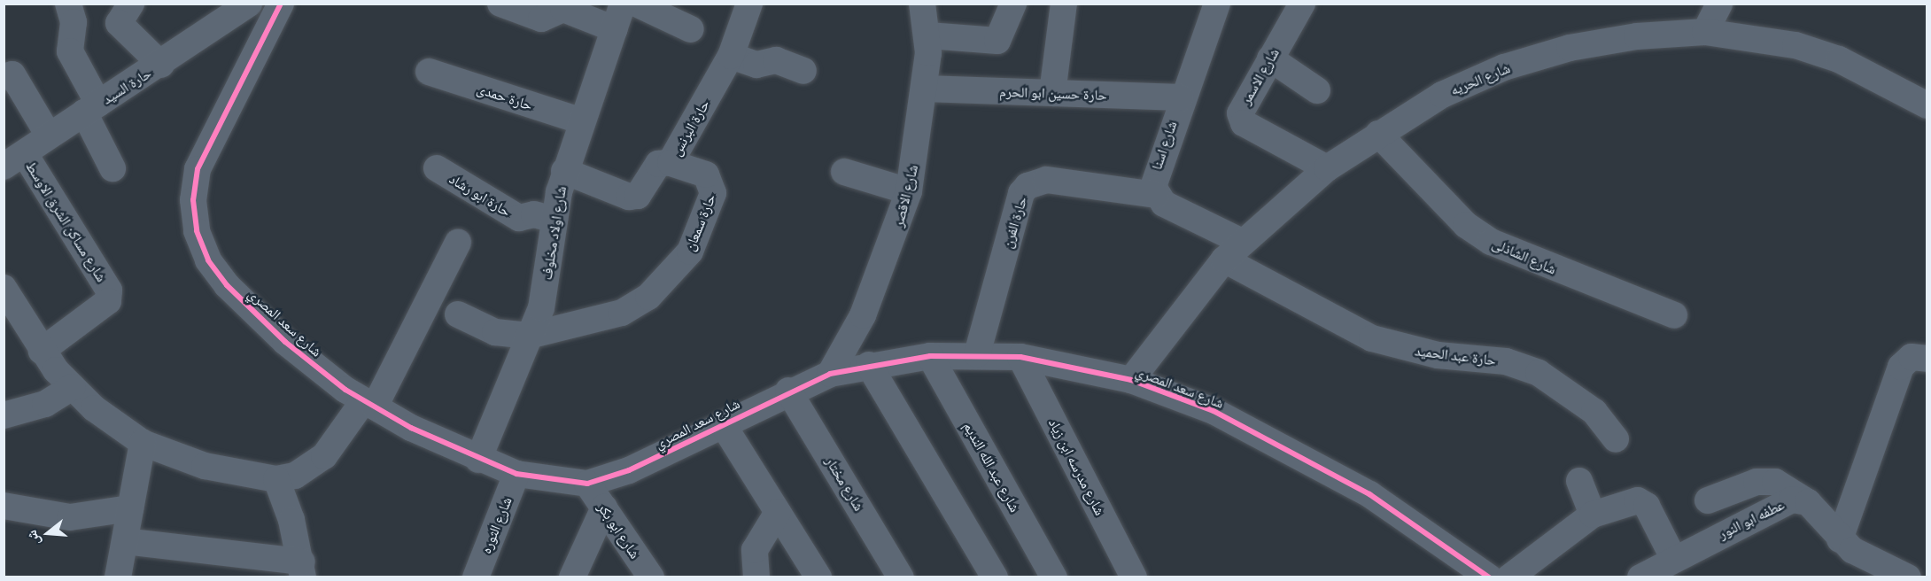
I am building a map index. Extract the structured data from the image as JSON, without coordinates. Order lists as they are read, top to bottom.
{
  "streets": {
    "street": [
      "شارع الاسمر",
      "شارع الحريه",
      "حارة السيد",
      "حارة حسين ابو الحرم",
      "حارة حمدى",
      "حارة البرنس",
      "شارع اسنا",
      "حارة ابو رشاد",
      "شارع الاقصر",
      "شارع مساكن الشرق الاوسط",
      "حارة سمعان",
      "حارة الفرن",
      "شارع اولاد مخلوف",
      "شارع الشاذلى",
      "شارع سعد المصري",
      "حارة عبد الحميد",
      "شارع عبد الله النديم",
      "شارع مدرسه ابن زياد",
      "شارع مختار",
      "عطفه ابو النور",
      "شارع الثوره",
      "شارع ابو بكر"
    ]
  },
  "crossings": [
    ["شارع الاسمر", "شارع الحريه"],
    ["شارع الحريه", "شارع الشاذلى"],
    ["شارع الحريه", "شارع سعد المصري"],
    ["شارع الحريه", "حارة عبد الحميد"],
    ["حارة السيد", "شارع مساكن الشرق الاوسط"],
    ["حارة حسين ابو الحرم", "شارع اسنا"],
    ["حارة حسين ابو الحرم", "شارع الاقصر"],
    ["حارة حمدى", "شارع اولاد مخلوف"],
    ["حارة البرنس", "حارة سمعان"],
    ["حارة البرنس", "شارع اولاد مخلوف"],
    ["شارع اسنا", "حارة الفرن"],
    ["حارة ابو رشاد", "شارع اولاد مخلوف"],
    ["شارع الاقصر", "شارع سعد المصري"],
    ["حارة سمعان", "شارع اولاد مخلوف"],
    ["حارة الفرن", "شارع سعد المصري"],
    ["شارع اولاد مخلوف", "شارع سعد المصري"],
    ["شارع سعد المصري", "شارع عبد الله النديم"],
    ["شارع سعد المصري", "شارع مدرسه ابن زياد"],
    ["شارع سعد المصري", "شارع مختار"],
    ["شارع سعد المصري", "شارع الثوره"],
    ["شارع سعد المصري", "شارع ابو بكر"]
  ],
  "north": "left"
}
